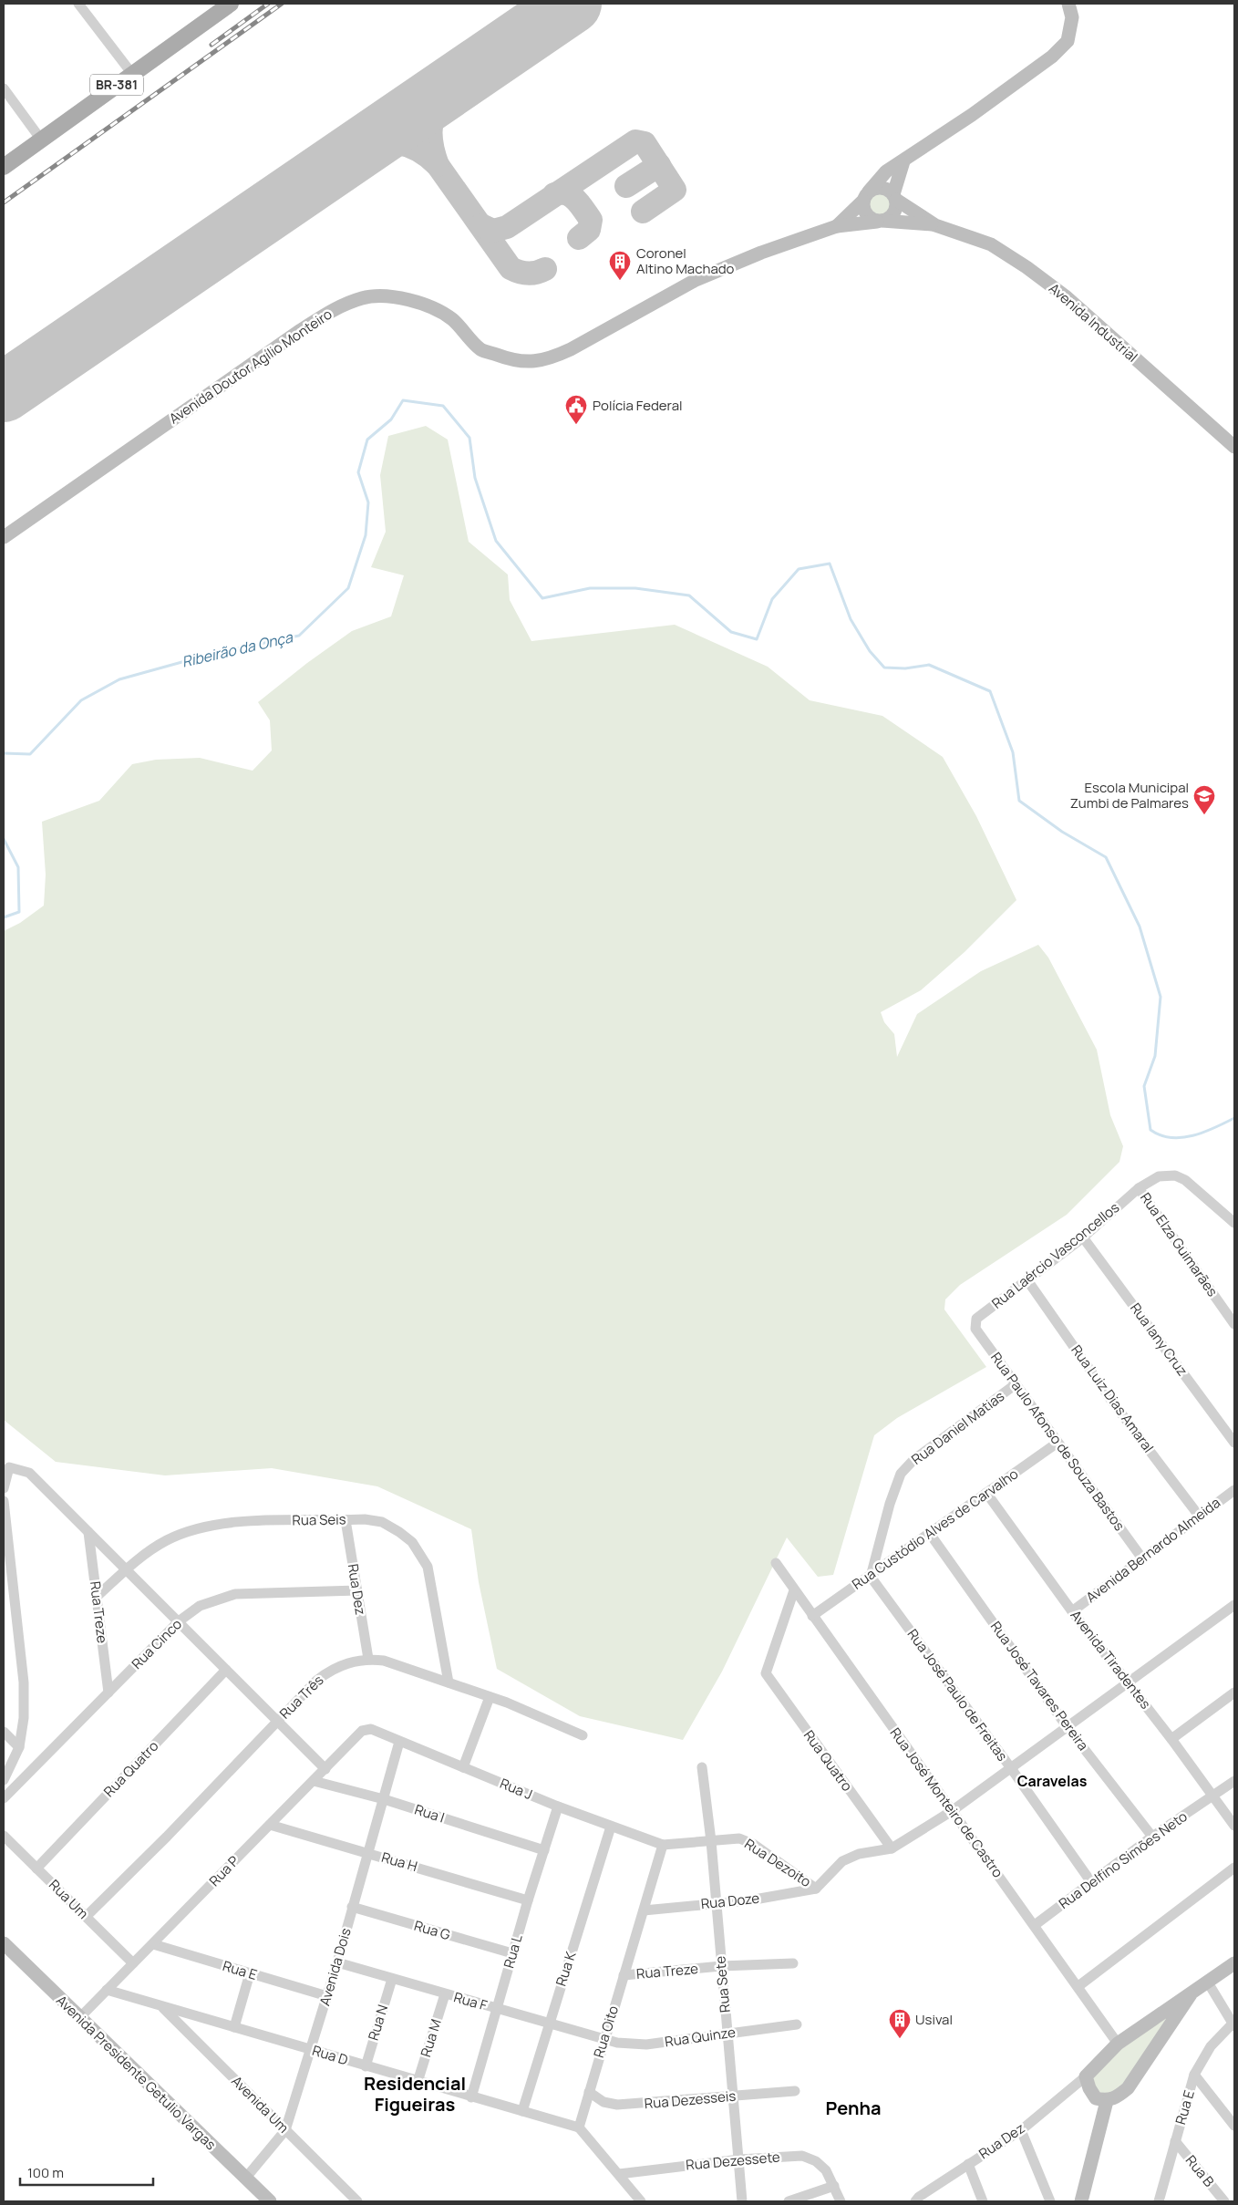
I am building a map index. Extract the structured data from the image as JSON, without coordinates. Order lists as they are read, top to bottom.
{
  "streets": {
    "main road": ["BR-381"],
    "street": [
      "Avenida Industrial",
      "Avenida Doutor Agílio Monteiro",
      "Rua Elza Guimarães",
      "Rua Laércio Vasconcellos",
      "Rua Iany Cruz",
      "Rua Luiz Dias Amaral",
      "Rua Daniel Matias",
      "Rua Paulo Afonso de Souza Bastos",
      "Rua Seis",
      "Rua Custódio Alves de Carvalho",
      "Avenida Bernardo Almeida",
      "Rua Dez",
      "Rua Treze",
      "Rua Cinco",
      "Avenida Tiradentes",
      "Rua José Tavares Pereira",
      "Rua José Paulo de Freitas",
      "Rua Três",
      "Rua Quatro",
      "Rua J",
      "Rua José Monteiro de Castro",
      "Rua I",
      "Rua Delfino Simões Neto",
      "Rua H",
      "Rua Dezoito",
      "Rua P",
      "Rua Um",
      "Rua Doze",
      "Rua G",
      "Rua L",
      "Avenida Dois",
      "Rua K",
      "Rua E",
      "Rua Sete",
      "Rua F",
      "Rua N",
      "Rua Oito",
      "Rua Quinze",
      "Rua M",
      "Rua D",
      "Avenida Presidente Getulio Vargas",
      "Rua Dezesseis",
      "Avenida Um",
      "Rua Dezessete",
      "Rua B"
    ]
  },
  "crossings": [
    ["Avenida Industrial", "Avenida Doutor Agílio Monteiro"],
    ["Rua Elza Guimarães", "Rua Laércio Vasconcellos"],
    ["Rua Laércio Vasconcellos", "Rua Iany Cruz"],
    ["Rua Laércio Vasconcellos", "Rua Luiz Dias Amaral"],
    ["Rua Laércio Vasconcellos", "Rua Paulo Afonso de Souza Bastos"],
    ["Rua Luiz Dias Amaral", "Avenida Bernardo Almeida"],
    ["Rua Daniel Matias", "Rua Paulo Afonso de Souza Bastos"],
    ["Rua Daniel Matias", "Rua Custódio Alves de Carvalho"],
    ["Rua Daniel Matias", "Rua José Paulo de Freitas"],
    ["Rua Paulo Afonso de Souza Bastos", "Rua Custódio Alves de Carvalho"],
    ["Rua Paulo Afonso de Souza Bastos", "Avenida Bernardo Almeida"],
    ["Rua Seis", "Rua Dez"],
    ["Rua Seis", "Rua Treze"],
    ["Rua Seis", "Rua Três"],
    ["Rua Custódio Alves de Carvalho", "Avenida Tiradentes"],
    ["Rua Custódio Alves de Carvalho", "Rua José Tavares Pereira"],
    ["Rua Custódio Alves de Carvalho", "Rua José Paulo de Freitas"],
    ["Rua Custódio Alves de Carvalho", "Rua José Monteiro de Castro"],
    ["Avenida Bernardo Almeida", "Avenida Tiradentes"],
    ["Rua Dez", "Rua Cinco"],
    ["Rua Dez", "Rua Três"],
    ["Rua Treze", "Rua Cinco"],
    ["Rua Treze", "Rua Sete"],
    ["Rua Treze", "Rua Oito"],
    ["Avenida Tiradentes", "Rua Delfino Simões Neto"],
    ["Rua José Tavares Pereira", "Rua Delfino Simões Neto"],
    ["Rua José Paulo de Freitas", "Rua Delfino Simões Neto"],
    ["Rua Três", "Rua Um"],
    ["Rua Quatro", "Rua José Monteiro de Castro"],
    ["Rua Quatro", "Rua Um"],
    ["Rua J", "Rua P"],
    ["Rua J", "Rua L"],
    ["Rua J", "Avenida Dois"],
    ["Rua J", "Rua K"],
    ["Rua J", "Rua Oito"],
    ["Rua José Monteiro de Castro", "Rua Delfino Simões Neto"],
    ["Rua I", "Rua P"],
    ["Rua I", "Rua L"],
    ["Rua I", "Avenida Dois"],
    ["Rua H", "Rua P"],
    ["Rua H", "Rua L"],
    ["Rua H", "Avenida Dois"],
    ["Rua Dezoito", "Rua Doze"],
    ["Rua Dezoito", "Rua Sete"],
    ["Rua P", "Rua Um"],
    ["Rua P", "Rua E"],
    ["Rua P", "Rua D"],
    ["Rua P", "Avenida Presidente Getulio Vargas"],
    ["Rua Doze", "Rua Sete"],
    ["Rua Doze", "Rua Oito"],
    ["Rua G", "Rua L"],
    ["Rua G", "Avenida Dois"],
    ["Rua L", "Rua F"],
    ["Rua L", "Rua D"],
    ["Avenida Dois", "Rua E"],
    ["Avenida Dois", "Rua F"],
    ["Avenida Dois", "Rua D"],
    ["Avenida Dois", "Avenida Presidente Getulio Vargas"],
    ["Avenida Dois", "Avenida Um"],
    ["Rua K", "Rua F"],
    ["Rua K", "Rua D"],
    ["Rua E", "Rua B"],
    ["Rua Sete", "Rua Quinze"],
    ["Rua Sete", "Rua Dezesseis"],
    ["Rua Sete", "Rua Dezessete"],
    ["Rua F", "Rua N"],
    ["Rua F", "Rua Oito"],
    ["Rua F", "Rua Quinze"],
    ["Rua F", "Rua M"],
    ["Rua N", "Rua D"],
    ["Rua Oito", "Rua Quinze"],
    ["Rua Oito", "Rua D"],
    ["Rua Oito", "Rua Dezesseis"],
    ["Rua M", "Rua D"],
    ["Rua D", "Avenida Um"]
  ],
  "districts": ["Caravelas", "Residencial Figueiras", "Penha"],
  "water": ["Ribeirão da Onça"],
  "places": {
    "building": ["Coronel Altino Machado", "Usival"],
    "public building": ["Polícia Federal"],
    "school or university": ["Escola Municipal Zumbi de Palmares"]
  },
  "scale_bar": "100 m"
}
